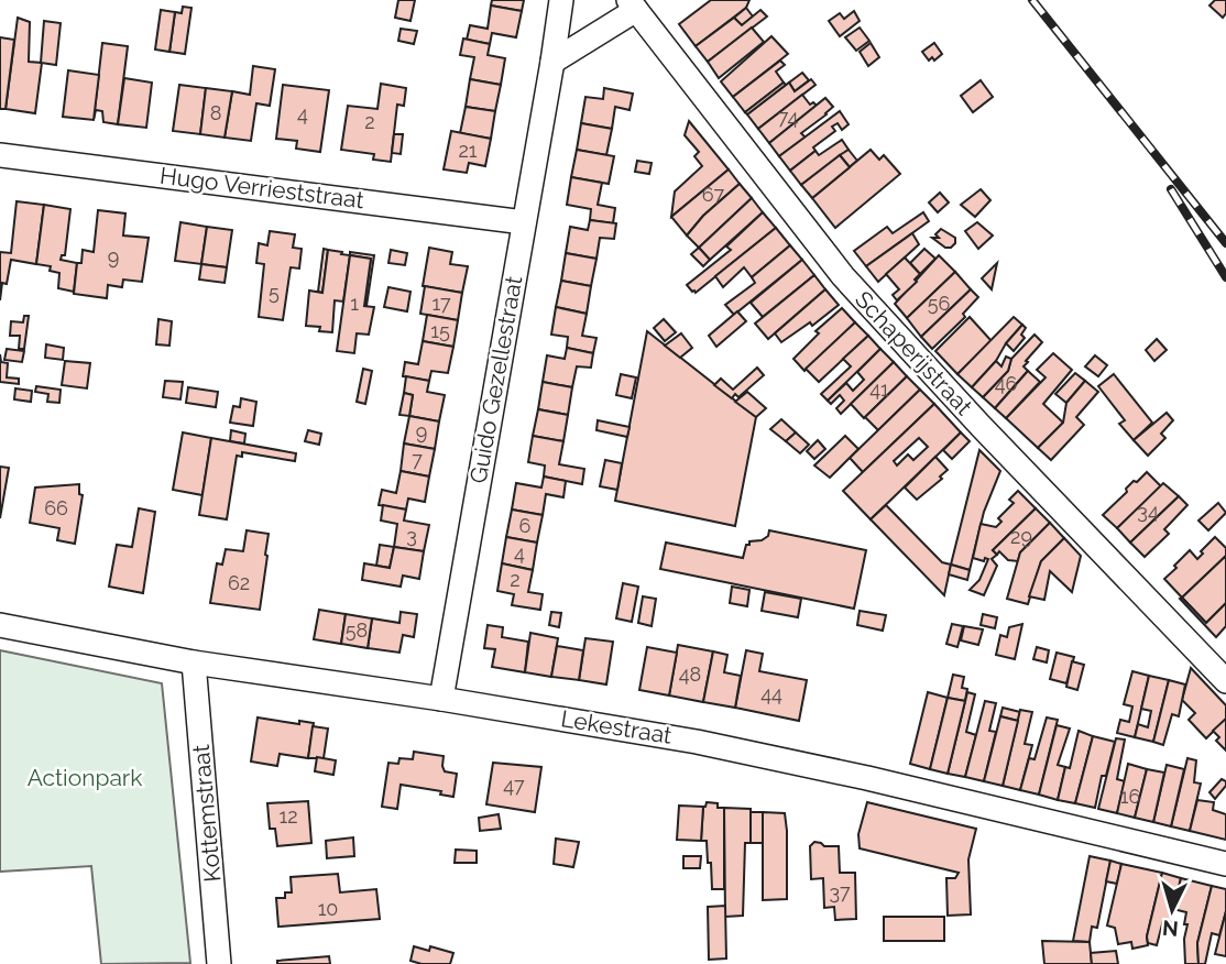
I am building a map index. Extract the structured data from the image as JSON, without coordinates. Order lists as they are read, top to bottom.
{
  "streets": {
    "street": [
      "Hugo Verrieststraat",
      "Schaperijstraat",
      "Guido Gezellestraat",
      "Lekestraat",
      "Kottemstraat"
    ]
  },
  "crossings": [
    ["Hugo Verrieststraat", "Guido Gezellestraat"],
    ["Guido Gezellestraat", "Lekestraat"],
    ["Lekestraat", "Kottemstraat"]
  ],
  "parks": ["Actionpark"],
  "house_numbers": [
    "8",
    "4",
    "74",
    "2",
    "21",
    "67",
    "9",
    "5",
    "1",
    "17",
    "56",
    "15",
    "46",
    "41",
    "9",
    "7",
    "66",
    "34",
    "6",
    "3",
    "29",
    "4",
    "2",
    "62",
    "58",
    "48",
    "44",
    "47",
    "16",
    "12",
    "37",
    "10"
  ],
  "north": "bottom"
}
